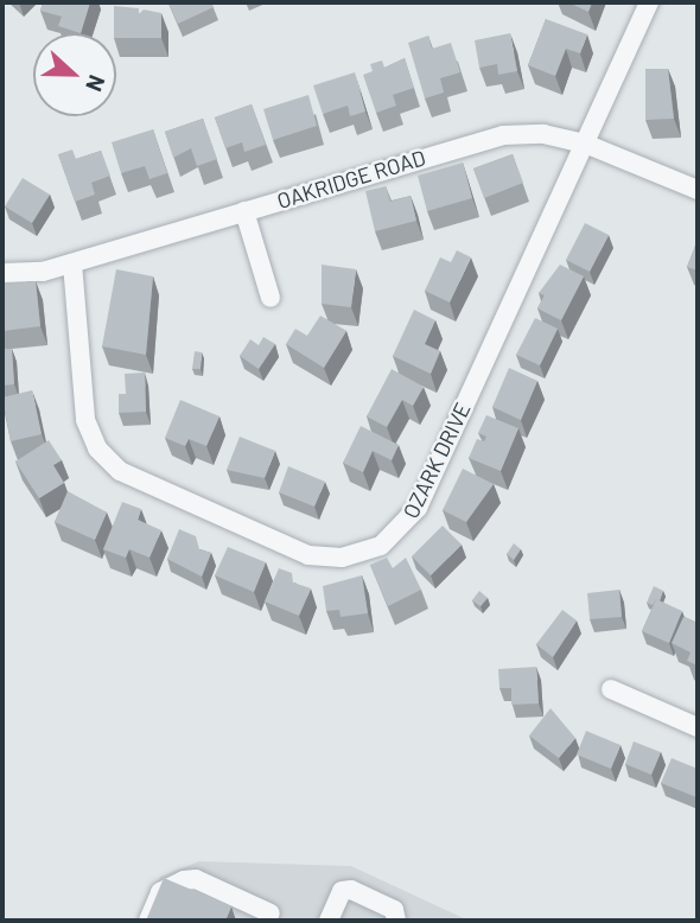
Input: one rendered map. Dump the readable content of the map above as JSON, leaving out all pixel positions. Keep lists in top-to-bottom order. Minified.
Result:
{"streets":{"street":["OAKRIDGE ROAD","OZARK DRIVE"]},"crossings":[["OAKRIDGE ROAD","OZARK DRIVE"]],"north":"right"}
